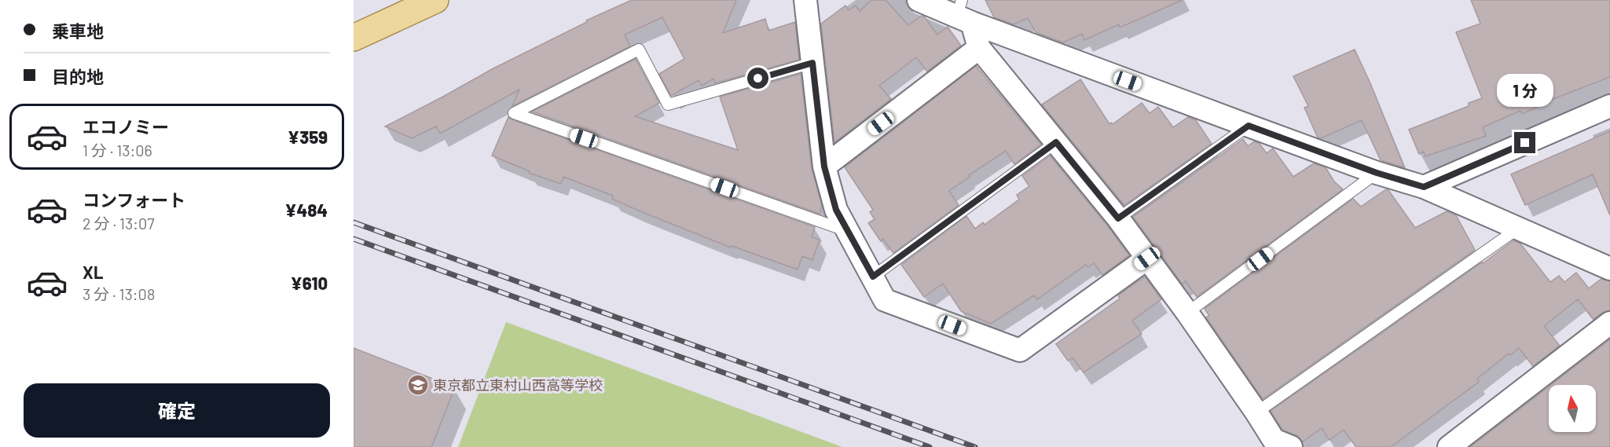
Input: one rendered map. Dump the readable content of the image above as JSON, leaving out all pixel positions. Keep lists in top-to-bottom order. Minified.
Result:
{"places":{"school or university":["東京都立東村山西高等学校"]},"north":"top","page":{"banner":["乗車地","目的地"],"bubble":"1 分","list":[{"name":"エコノミー","note":"1 分 · 13:06","value":"¥359"},{"name":"コンフォート","note":"2 分 · 13:07","value":"¥484"},{"name":"XL","note":"3 分 · 13:08","value":"¥610"}],"buttons":"確定"}}
